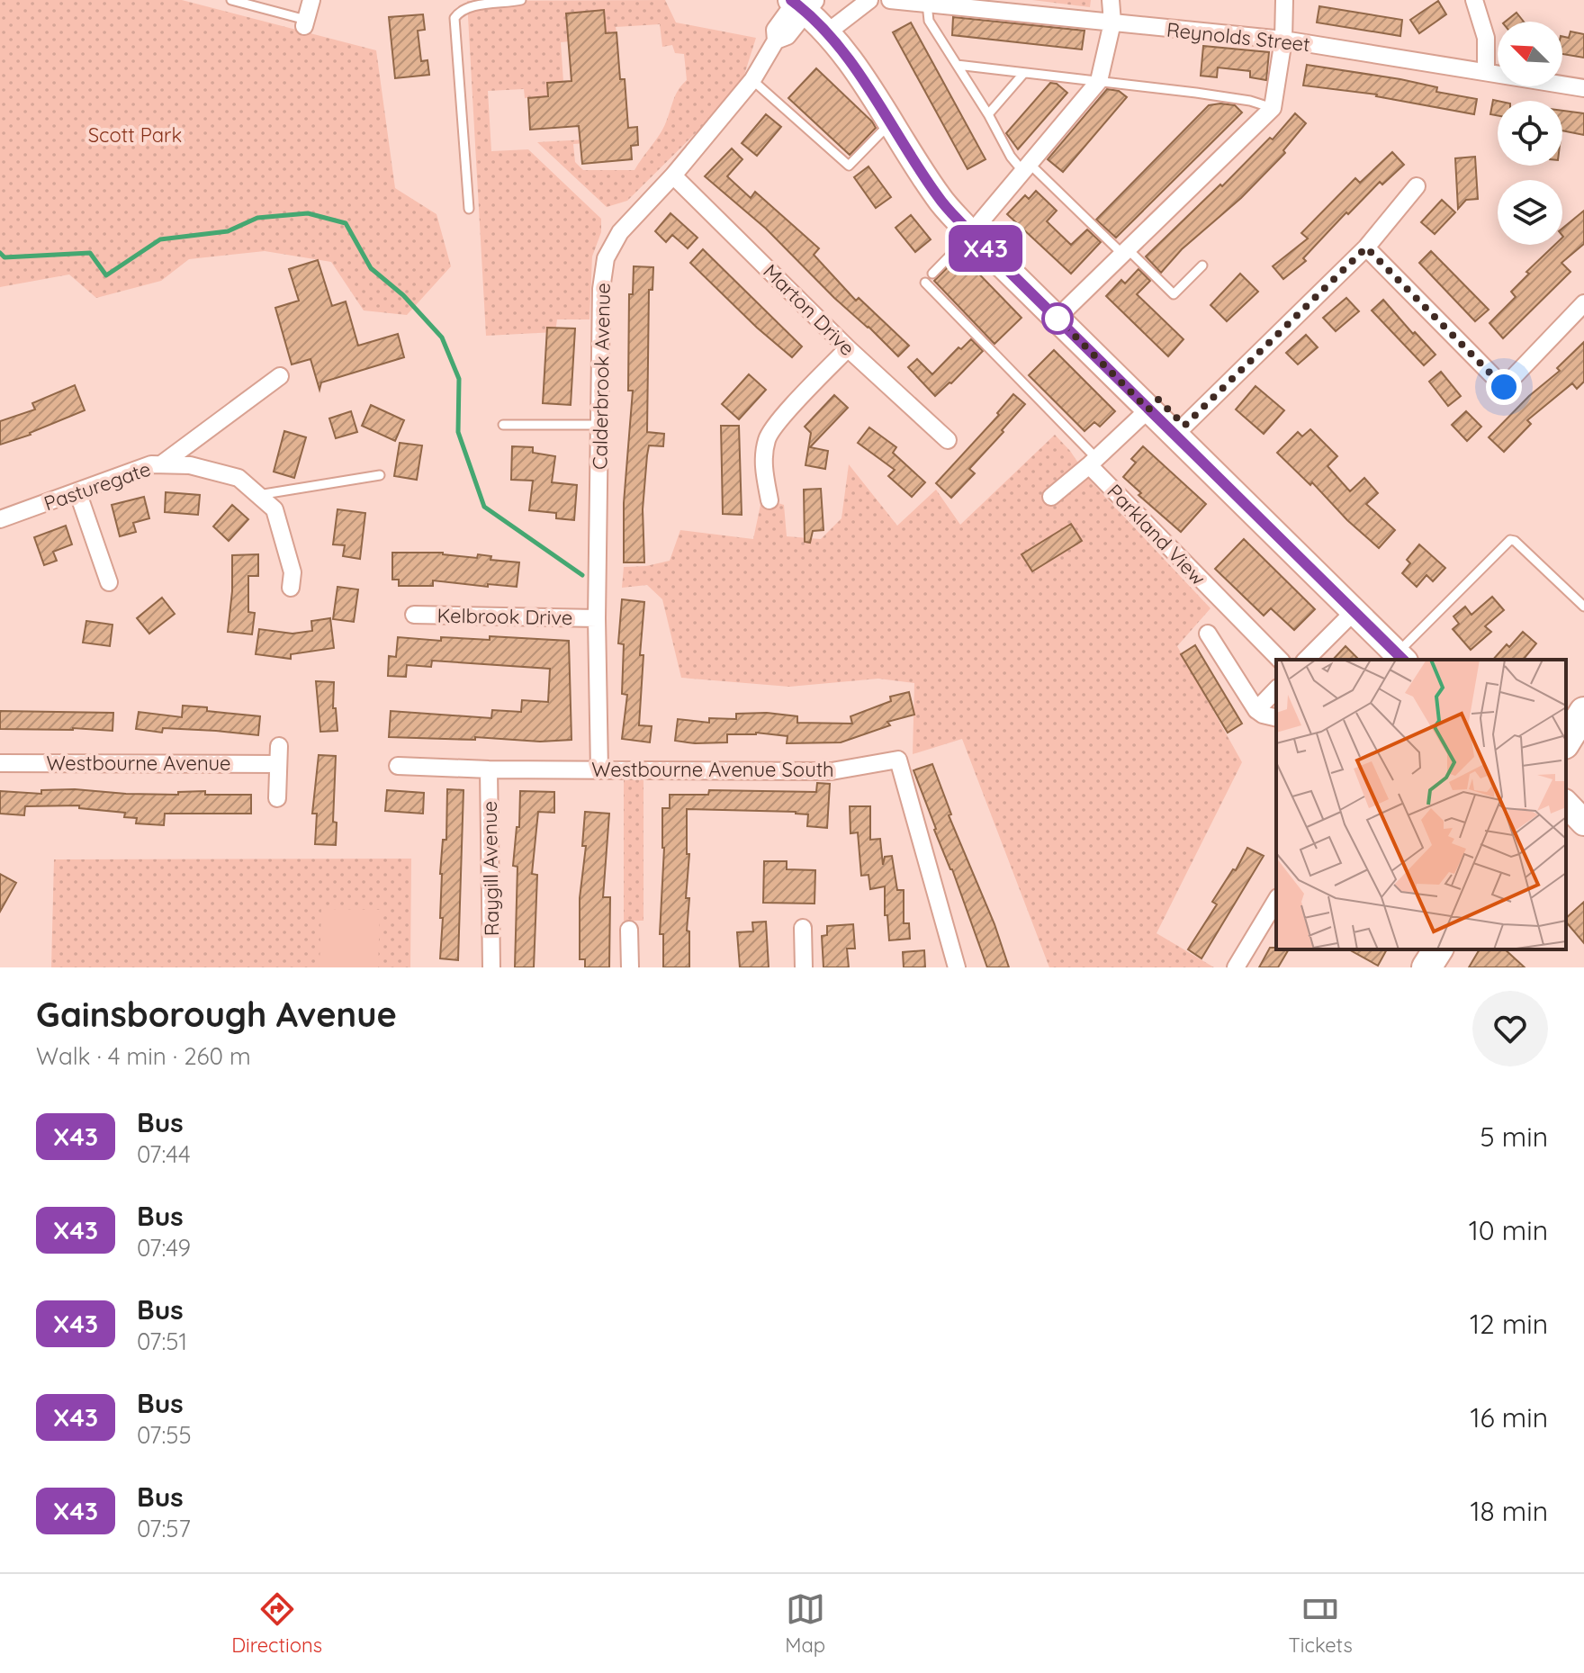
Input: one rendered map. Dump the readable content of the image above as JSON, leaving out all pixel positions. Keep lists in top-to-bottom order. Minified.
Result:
{"streets":{"street":["Reynolds Street","Marton Drive","Calderbrook Avenue","Pasturegate","Parkland View","Kelbrook Drive","Westbourne Avenue","Westbourne Avenue South","Raygill Avenue"]},"crossings":[["Marton Drive","Calderbrook Avenue"],["Calderbrook Avenue","Kelbrook Drive"],["Calderbrook Avenue","Westbourne Avenue South"],["Westbourne Avenue South","Raygill Avenue"]],"parks":["Scott Park"],"lines":["bus line X43"],"north":"top left","page":{"on_map":"X43","heading":["Gainsborough Avenue","Walk · 4 min · 260 m"],"list":[{"mark":"X43","name":"Bus","note":"07:44","value":"5 min"},{"mark":"X43","name":"Bus","note":"07:49","value":"10 min"},{"mark":"X43","name":"Bus","note":"07:51","value":"12 min"},{"mark":"X43","name":"Bus","note":"07:55","value":"16 min"},{"mark":"X43","name":"Bus","note":"07:57","value":"18 min"}],"tabs":["Directions","Map","Tickets"]}}
